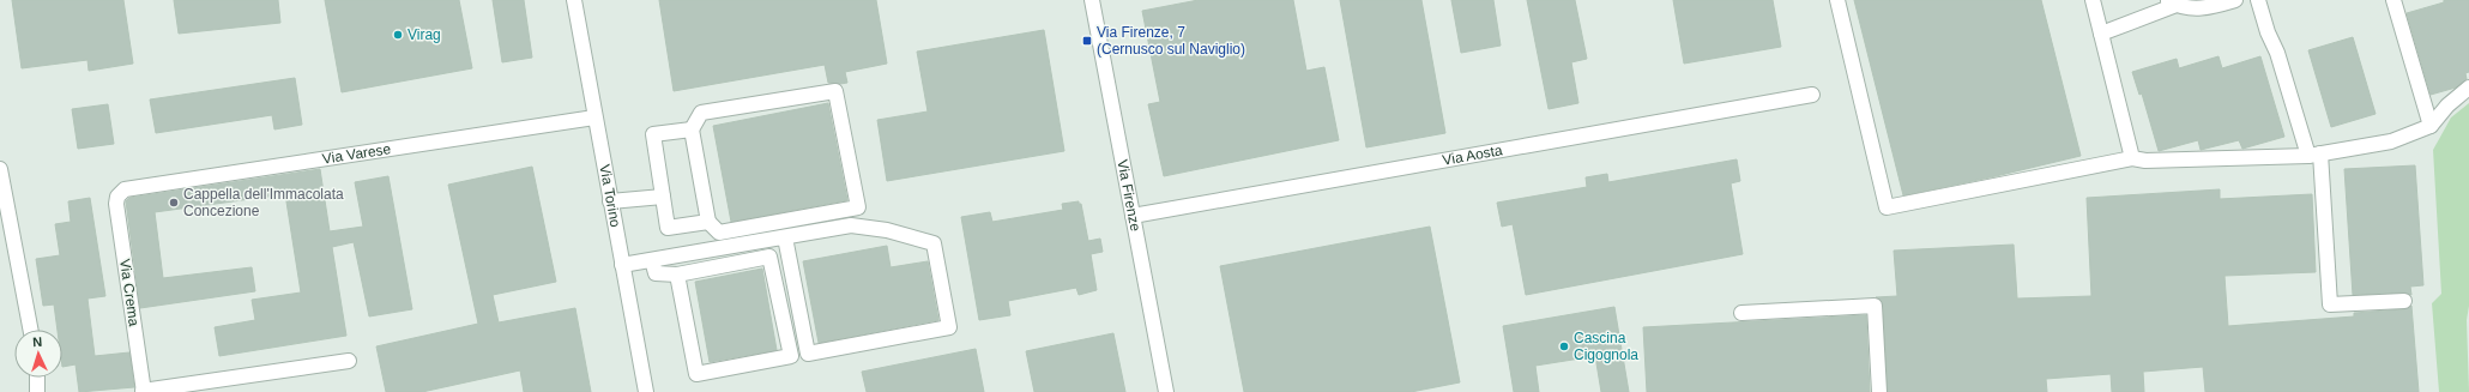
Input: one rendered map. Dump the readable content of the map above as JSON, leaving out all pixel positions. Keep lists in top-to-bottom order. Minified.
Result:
{"streets":{"street":["Via Varese","Via Aosta","Via Torino","Via Firenze","Via Crema"]},"crossings":[["Via Varese","Via Torino"],["Via Varese","Via Crema"],["Via Aosta","Via Firenze"]],"places":{"other":["Virag","Cappella dell'Immacolata Concezione","Cascina Cigognola"],"transit":["Via Firenze, 7 (Cernusco sul Naviglio)"]},"north":"top"}
